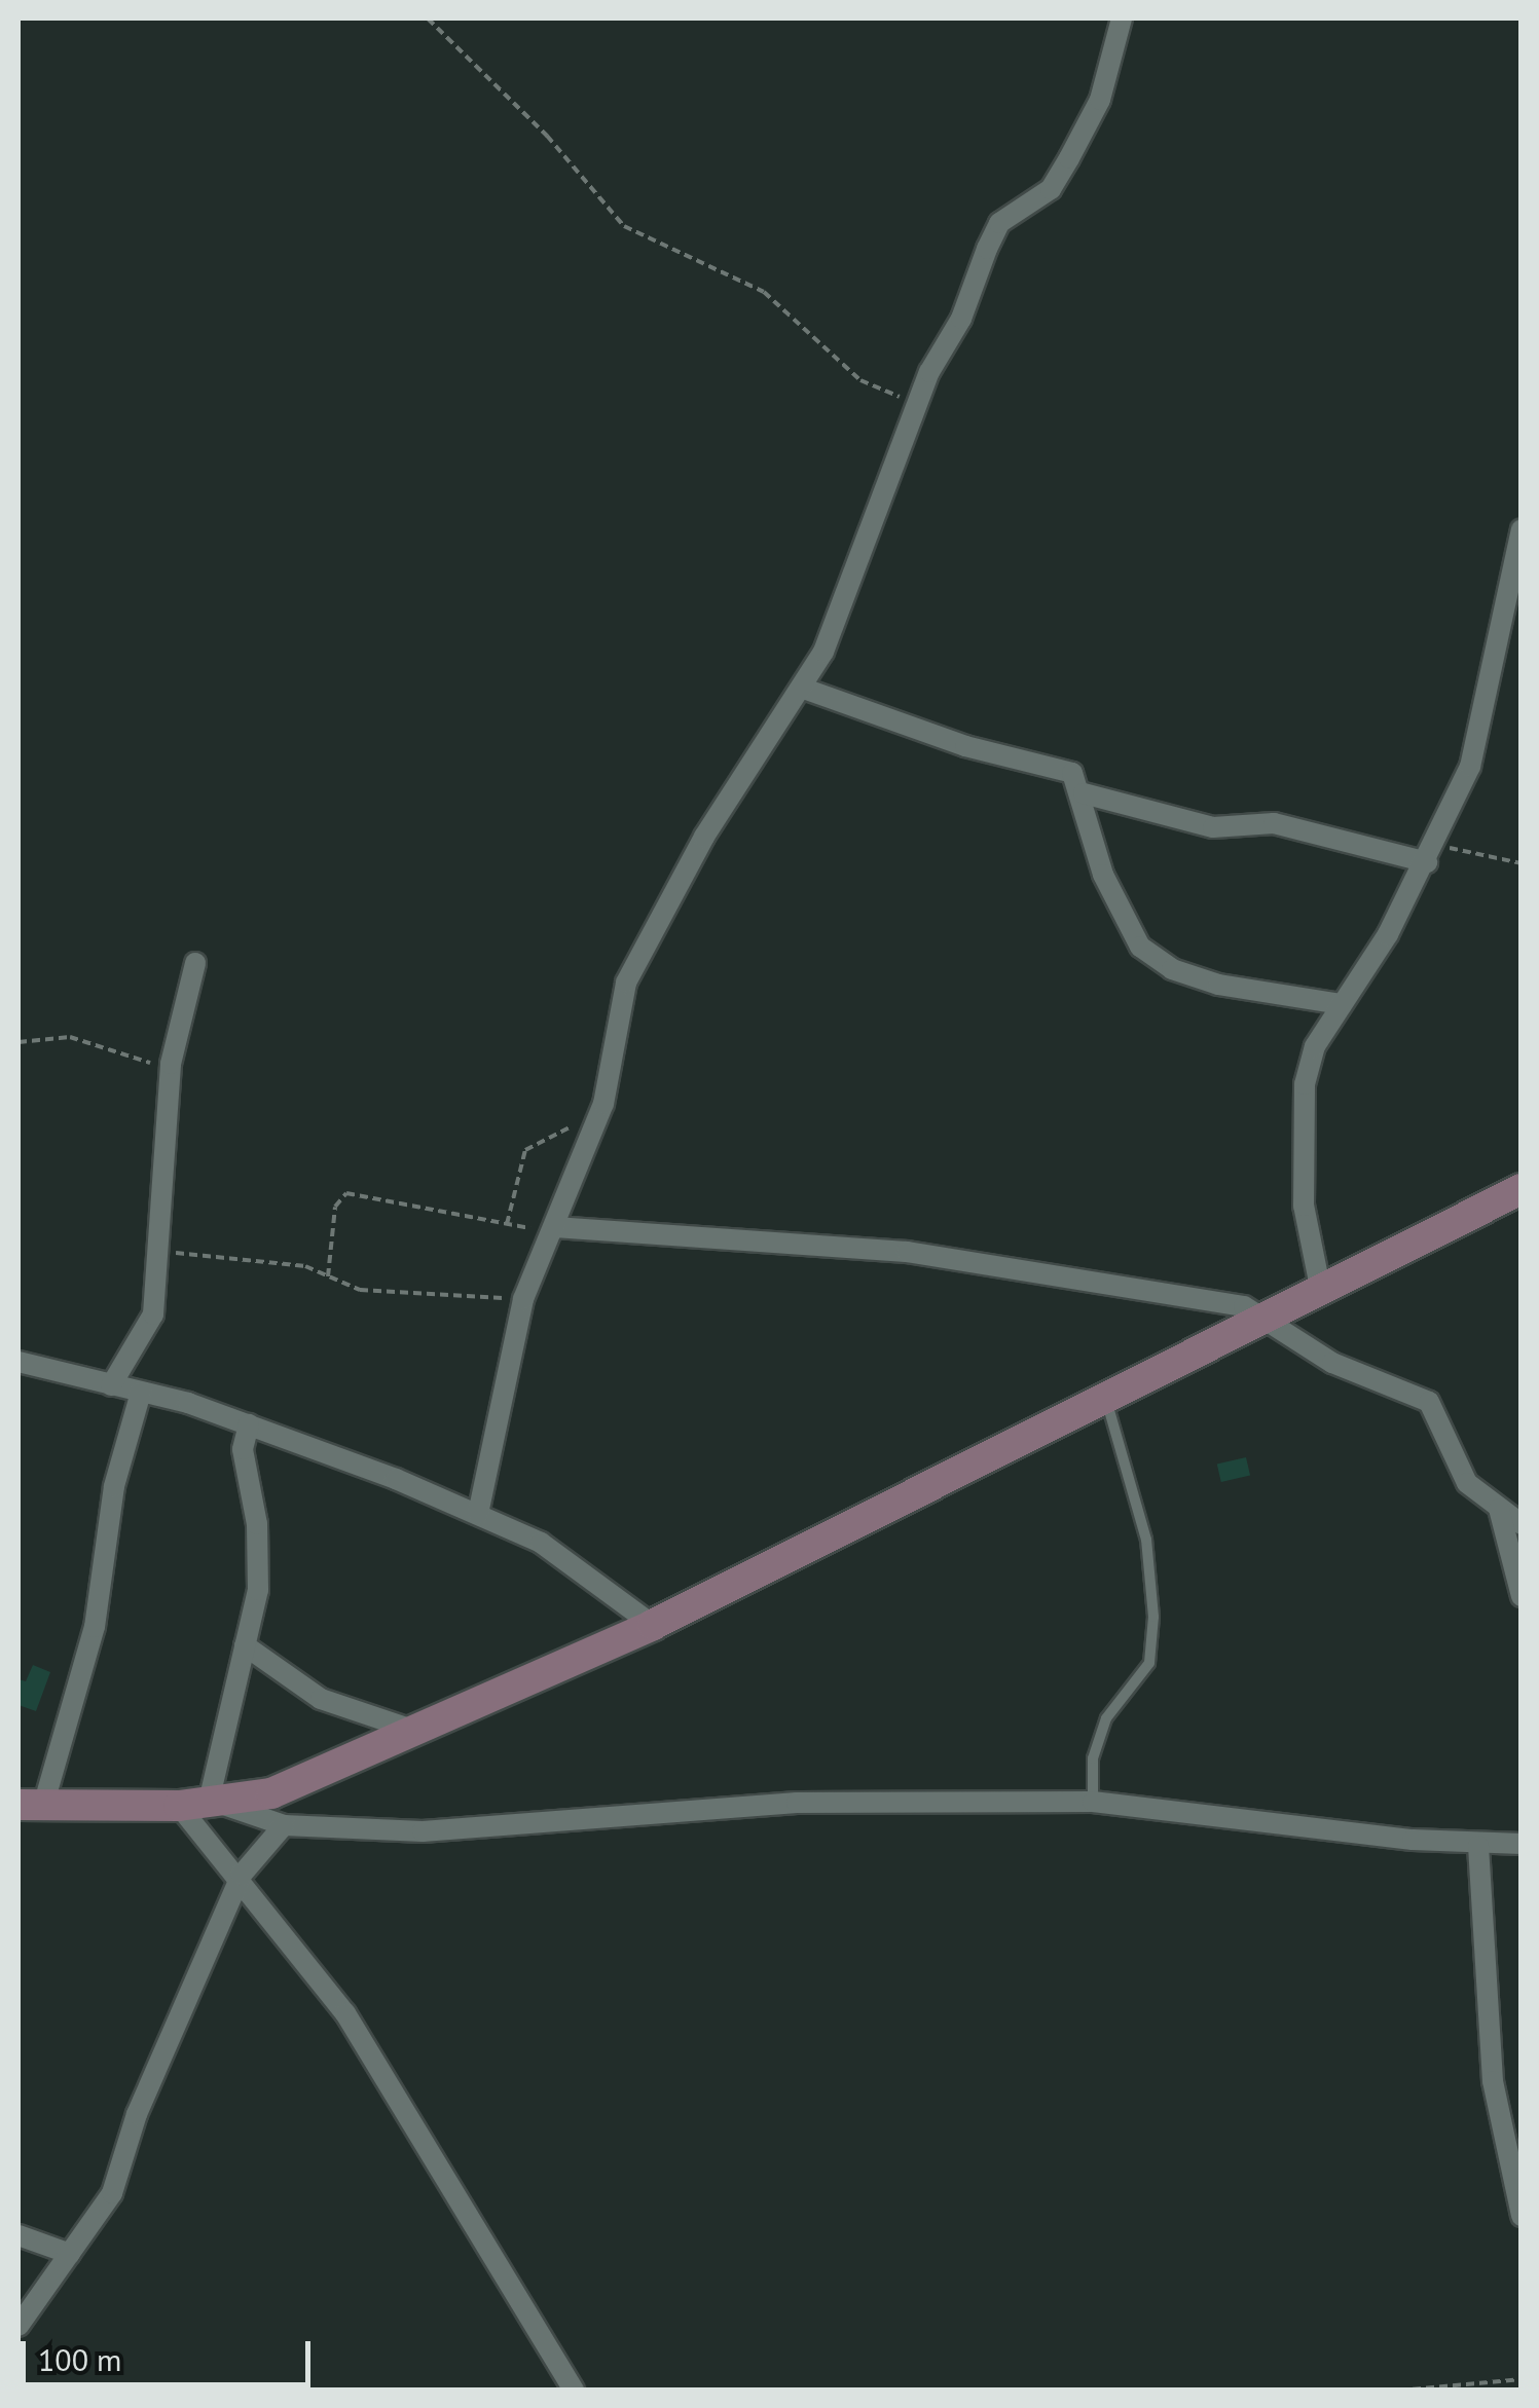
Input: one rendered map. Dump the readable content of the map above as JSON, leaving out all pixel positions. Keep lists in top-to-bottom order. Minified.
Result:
{"scale_bar":"100 m"}
